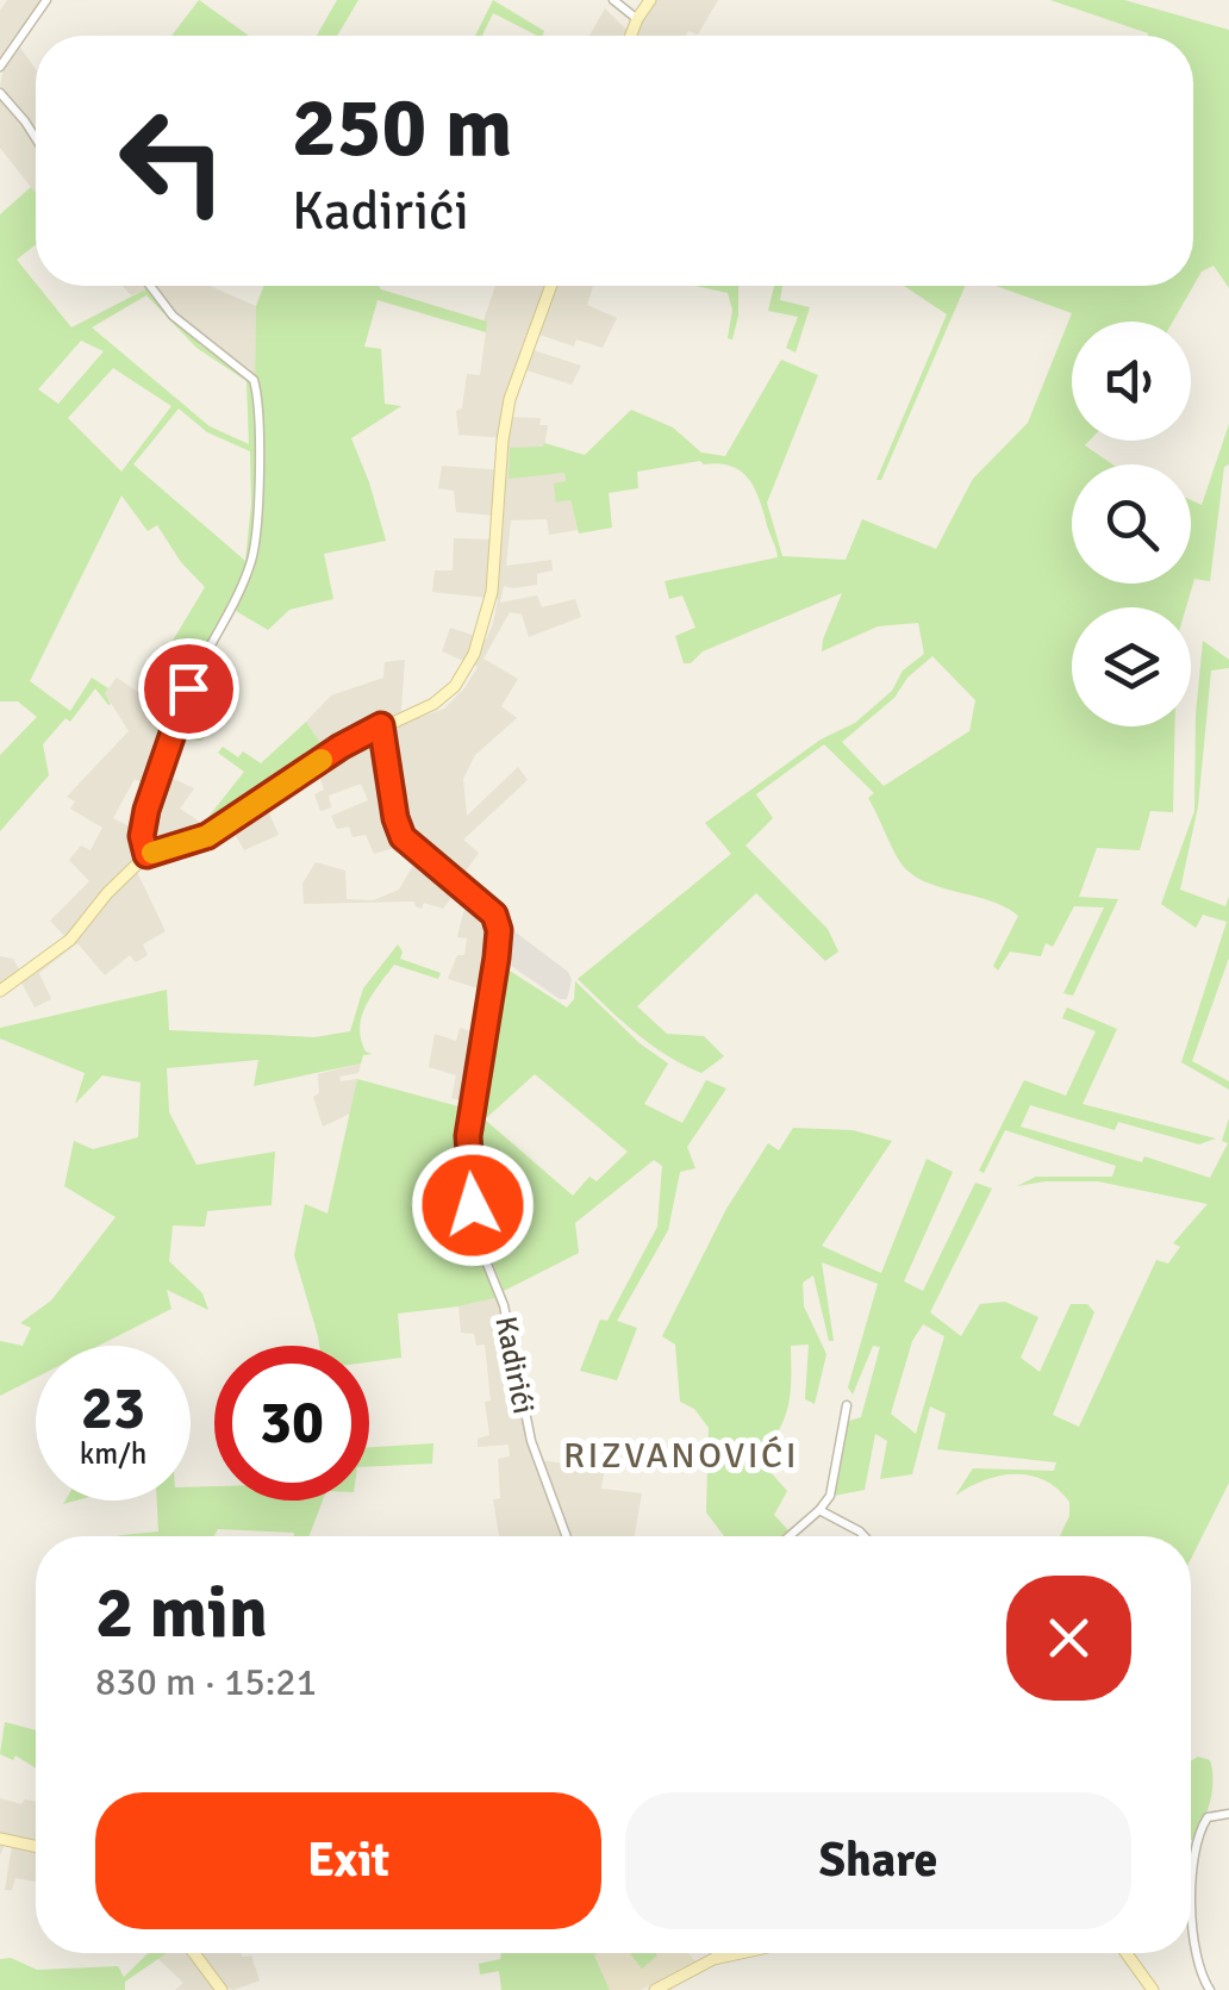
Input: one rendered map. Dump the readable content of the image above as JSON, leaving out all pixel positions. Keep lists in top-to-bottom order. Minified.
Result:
{"streets":{"street":["Kadirići"]},"districts":["RIZVANOVIĆI"],"page":{"turn":["250 m","Kadirići"],"speed":"23 km/h","limit":"30","heading":["2 min","830 m · 15:21"],"buttons":["Exit","Share"]}}
